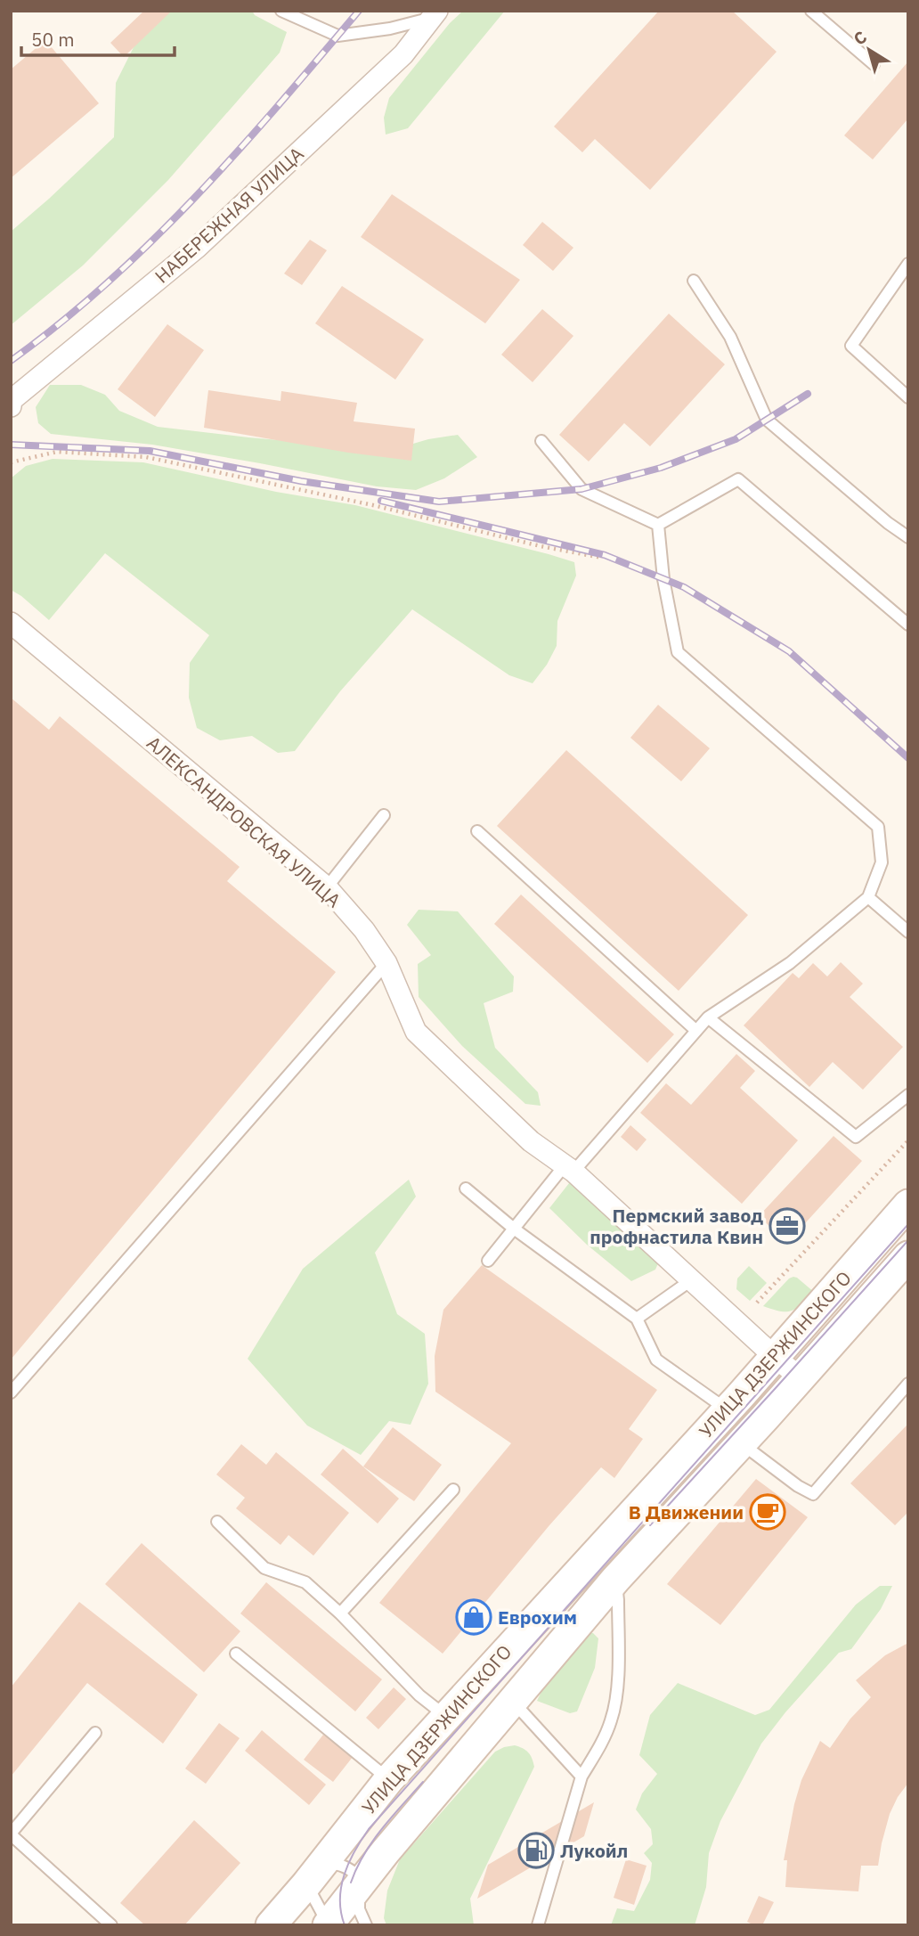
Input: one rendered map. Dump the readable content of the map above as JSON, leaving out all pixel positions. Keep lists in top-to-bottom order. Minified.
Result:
{"streets":{"main road":["УЛИЦА ДЗЕРЖИНСКОГО"],"street":["НАБЕРЕЖНАЯ УЛИЦА","АЛЕКСАНДРОВСКАЯ УЛИЦА"]},"crossings":[["АЛЕКСАНДРОВСКАЯ УЛИЦА","УЛИЦА ДЗЕРЖИНСКОГО"]],"places":{"office":["Пермский завод профнастила Квин"],"cafe":["В Движении"],"shop":["Еврохим"],"fuel station":["Лукойл"]},"scale_bar":"50 m","north":"top left"}
